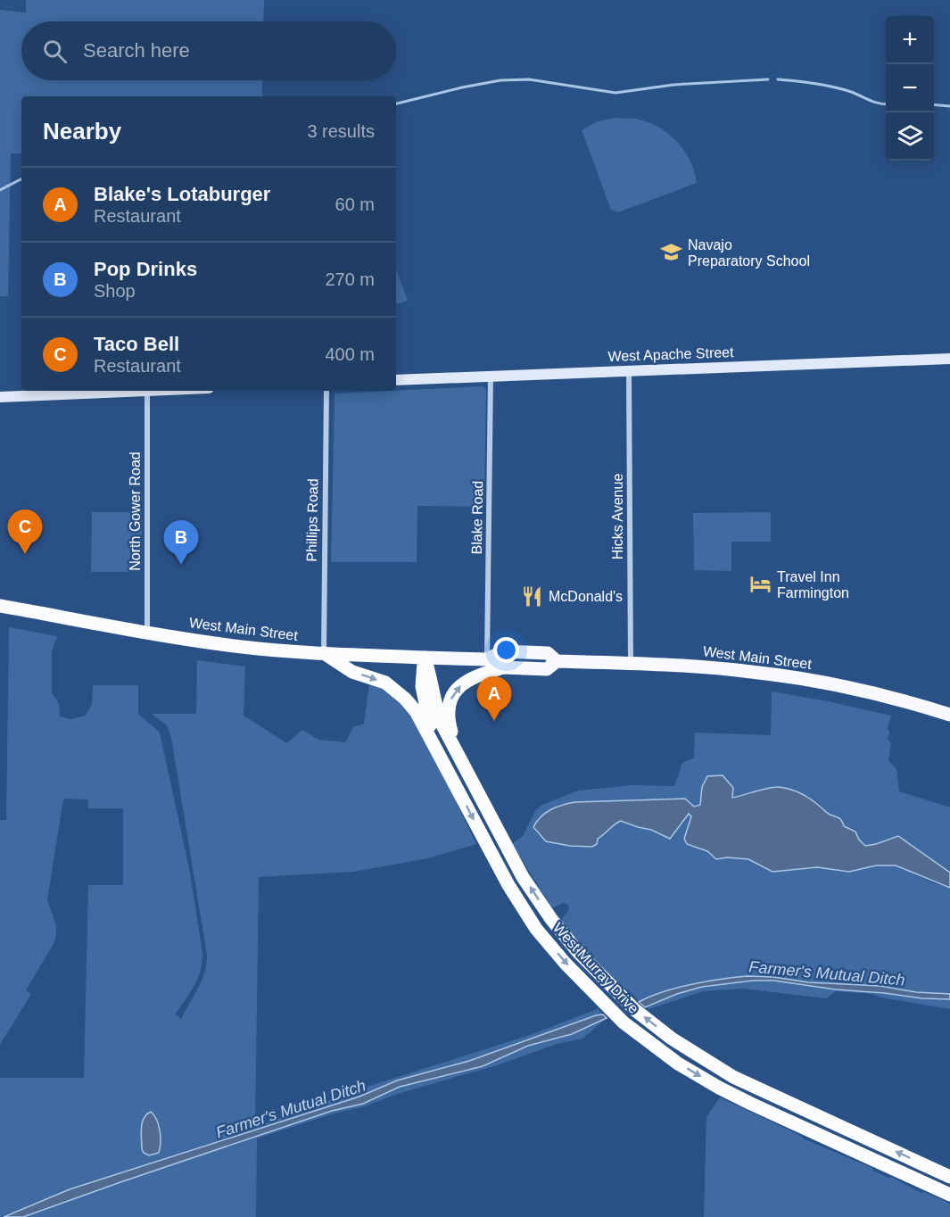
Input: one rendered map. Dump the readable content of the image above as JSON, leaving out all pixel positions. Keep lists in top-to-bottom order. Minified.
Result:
{"streets":{"highway":["West Main Street","West Murray Drive"],"main road":["West Apache Street"],"street":["North Gower Road","Hicks Avenue","Blake Road","Phillips Road"]},"crossings":[["West Apache Street","Hicks Avenue"],["West Apache Street","Blake Road"],["North Gower Road","West Main Street"],["Hicks Avenue","West Main Street"],["Blake Road","West Main Street"],["Phillips Road","West Main Street"],["Phillips Road","West Murray Drive"],["West Main Street","West Murray Drive"]],"water":["Farmer's Mutual Ditch"],"places":{"school or university":["Navajo Preparatory School"],"hotel":["Travel Inn Farmington"],"restaurant":["McDonald's"]},"page":{"map_buttons":["+","−"],"search":"Search here","heading":["Nearby","3 results"],"list":[{"mark":"A","name":"Blake's Lotaburger","note":"Restaurant","value":"60 m"},{"mark":"B","name":"Pop Drinks","note":"Shop","value":"270 m"},{"mark":"C","name":"Taco Bell","note":"Restaurant","value":"400 m"}],"pins":["C","B","A"]}}
